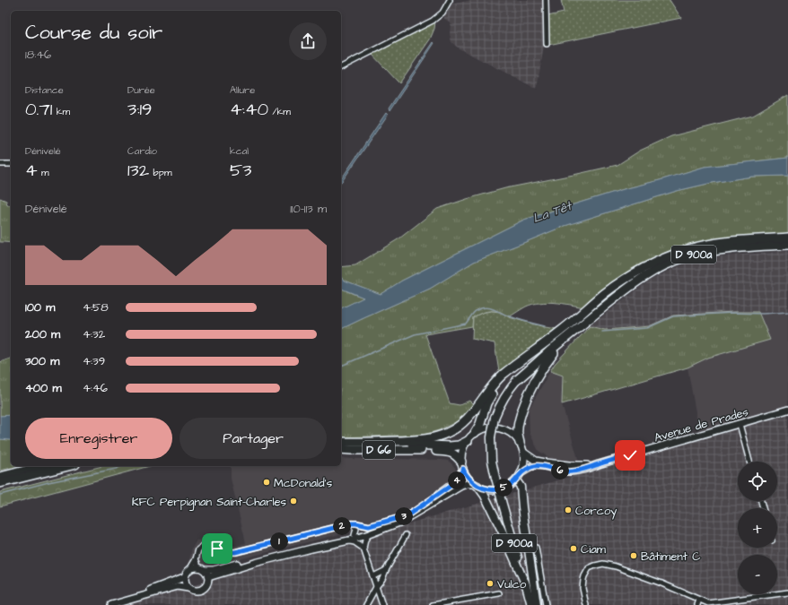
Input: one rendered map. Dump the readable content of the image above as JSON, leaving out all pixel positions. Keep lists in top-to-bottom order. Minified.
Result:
{"streets":{"highway":["D 900a","D 66"],"main road":["Avenue de Prades"]},"crossings":[["Avenue de Prades","D 66"]],"water":["La Têt"],"places":["McDonald's","KFC Perpignan Saint-Charles","Corcoy","Ciam","Bâtiment C","Vulco"],"page":{"heading":["Course du soir","18:46"],"stats":[["Distance","0.71 km"],["Durée","3:19"],["Allure","4:40 /km"],["Dénivelé","4 m"],["Cardio","132 bpm"],["kcal","53"]],"chart":["Dénivelé","110–113 m"],"list":[{"name":"100 m","note":"4:58"},{"name":"200 m","note":"4:32"},{"name":"300 m","note":"4:39"},{"name":"400 m","note":"4:46"}],"buttons":["Enregistrer","Partager"],"map_buttons":["+","−"],"pins":["6","4","5","3","2","1"]}}
